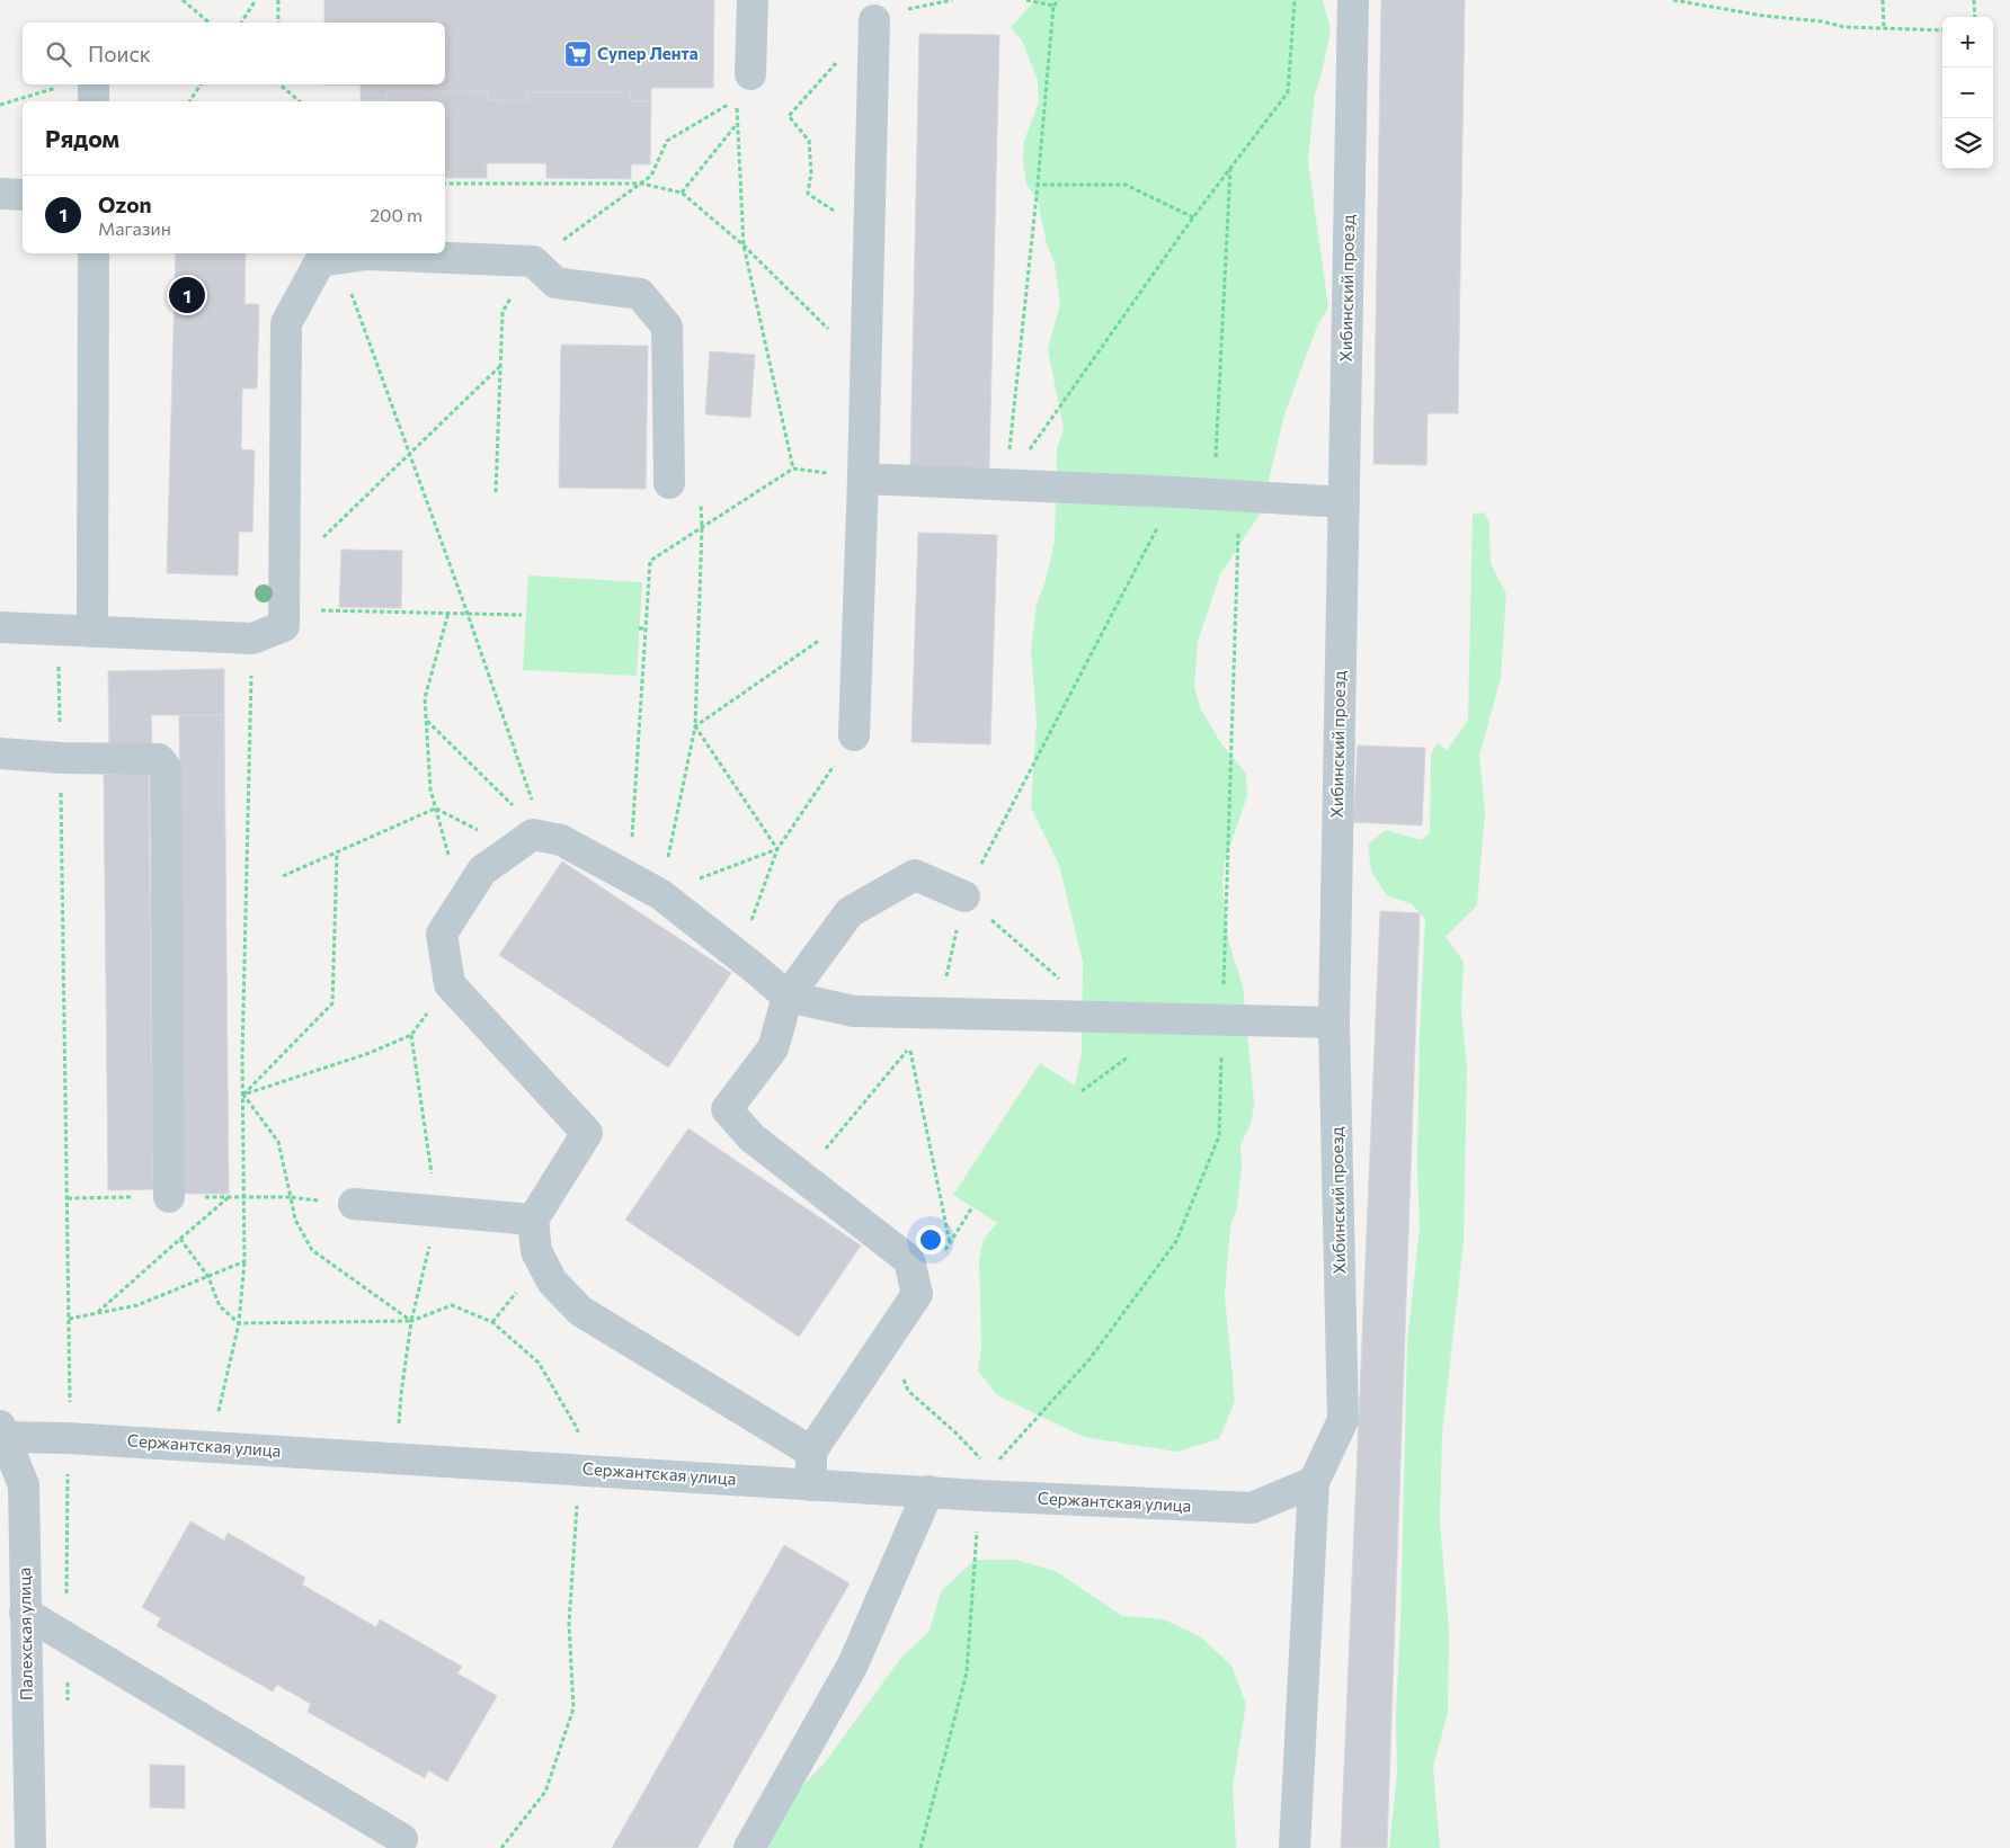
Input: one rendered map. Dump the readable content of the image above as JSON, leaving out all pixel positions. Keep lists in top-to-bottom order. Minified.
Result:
{"streets":{"street":["Хибинский проезд","Сержантская улица","Палехская улица"]},"crossings":[["Хибинский проезд","Сержантская улица"],["Сержантская улица","Палехская улица"]],"places":{"supermarket":["Супер Лента"]},"page":{"map_buttons":["+","−"],"search":"Поиск","heading":"Рядом","list":[{"mark":"1","name":"Ozon","note":"Магазин","value":"200 m"}],"pins":"1"}}
